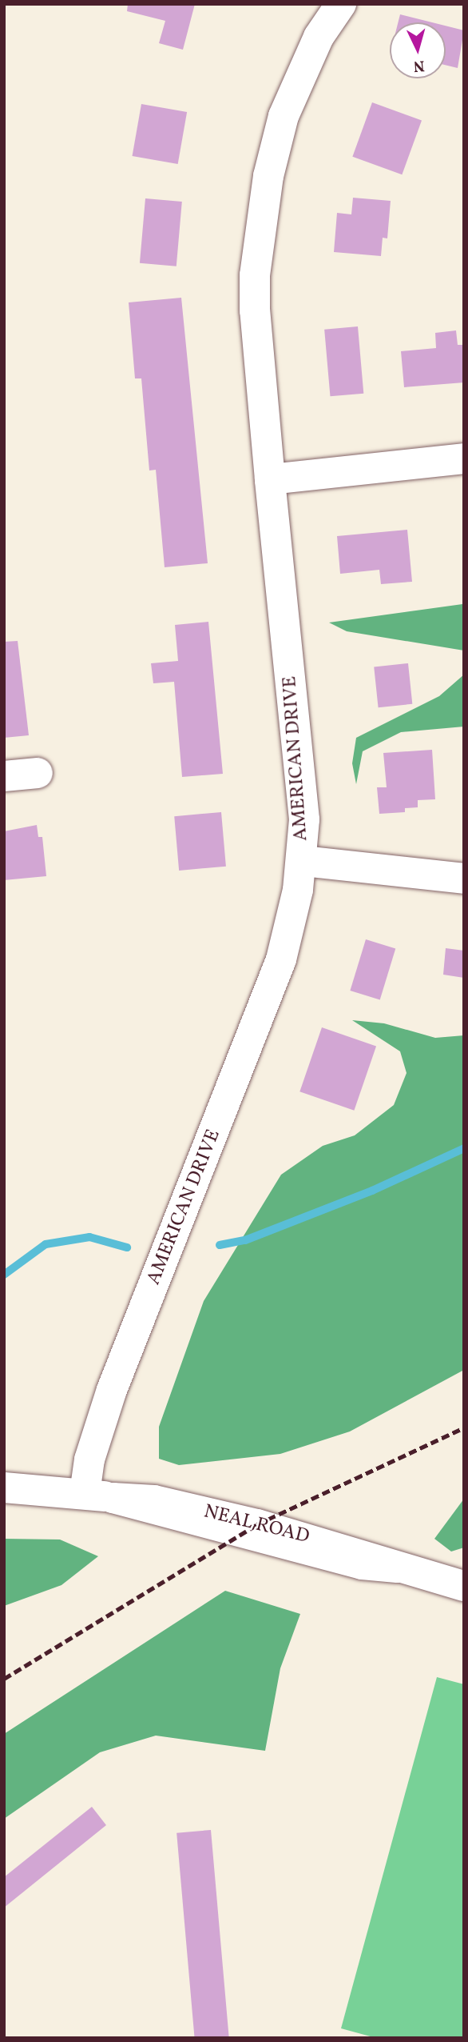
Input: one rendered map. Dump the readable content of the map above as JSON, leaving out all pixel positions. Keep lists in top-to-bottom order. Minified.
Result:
{"streets":{"street":["AMERICAN DRIVE","NEAL ROAD"]},"crossings":[["AMERICAN DRIVE","NEAL ROAD"]],"north":"bottom"}
